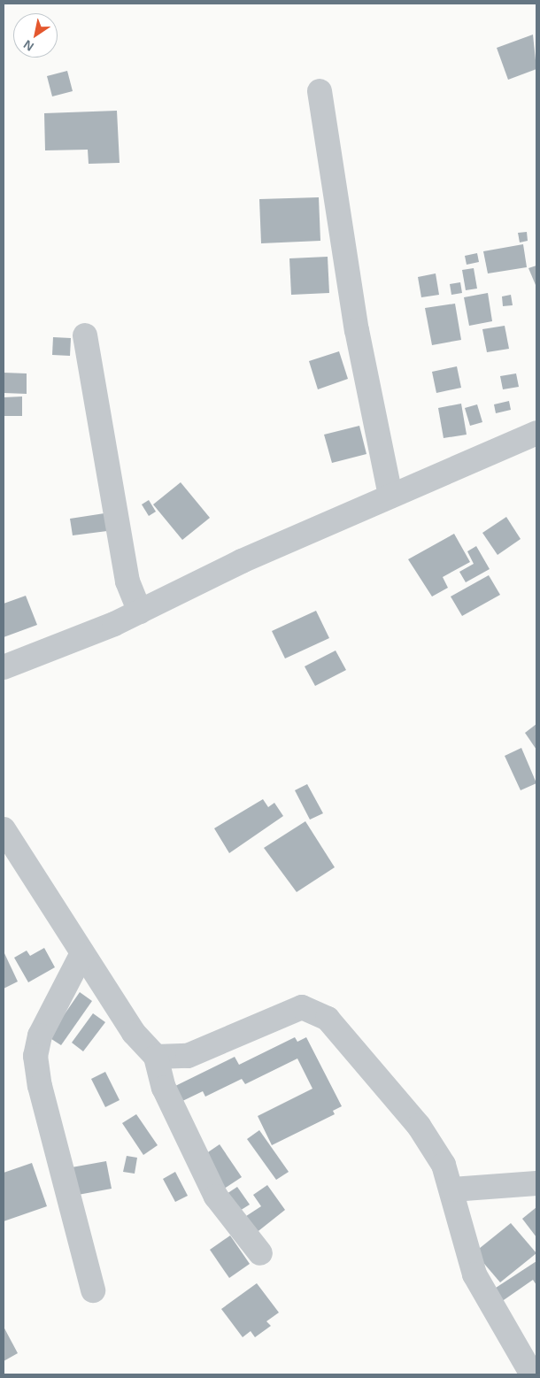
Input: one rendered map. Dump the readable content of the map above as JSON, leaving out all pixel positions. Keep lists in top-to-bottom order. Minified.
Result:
{"north":"bottom left"}
